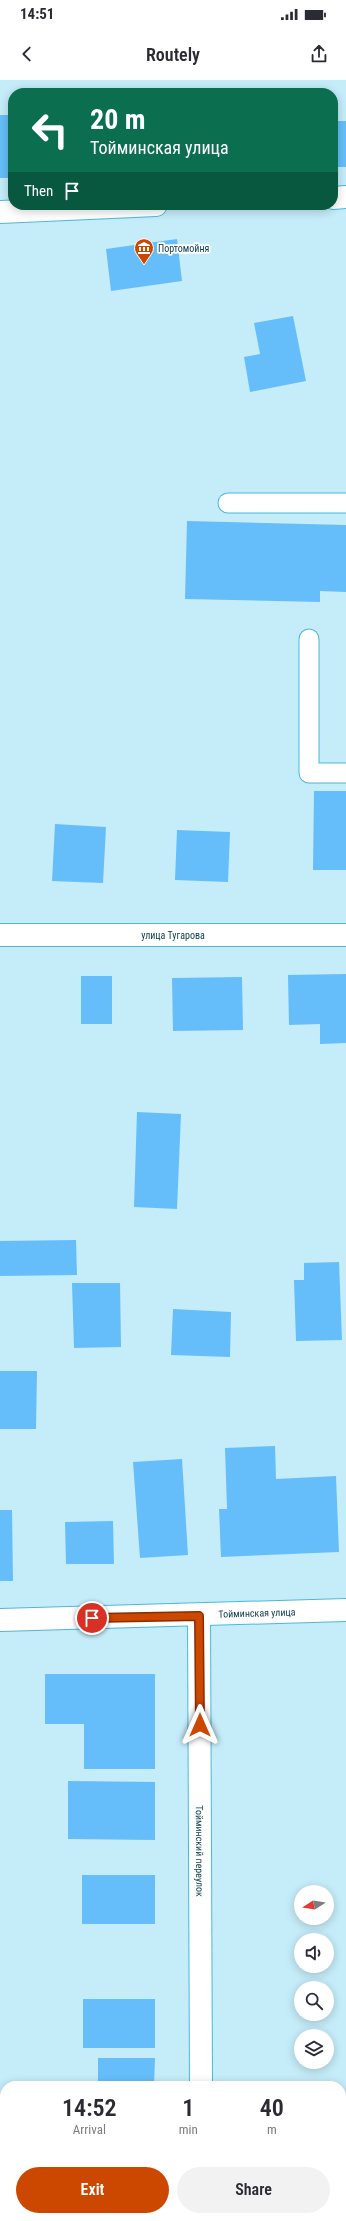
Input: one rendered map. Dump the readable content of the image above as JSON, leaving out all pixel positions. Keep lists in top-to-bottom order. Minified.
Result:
{"streets":{"street":["улица Тугарова","Тойминская улица","Тойминский переулок"]},"crossings":[["Тойминская улица","Тойминский переулок"]],"places":{"museum":["Портомойня"]},"north":"left","page":{"status":"14:51","header":"Routely","turn":["20 m","Тойминская улица"],"then":"Then","eta":["14:52","Arrival","1","min","40","m"],"buttons":["Exit","Share"]}}
